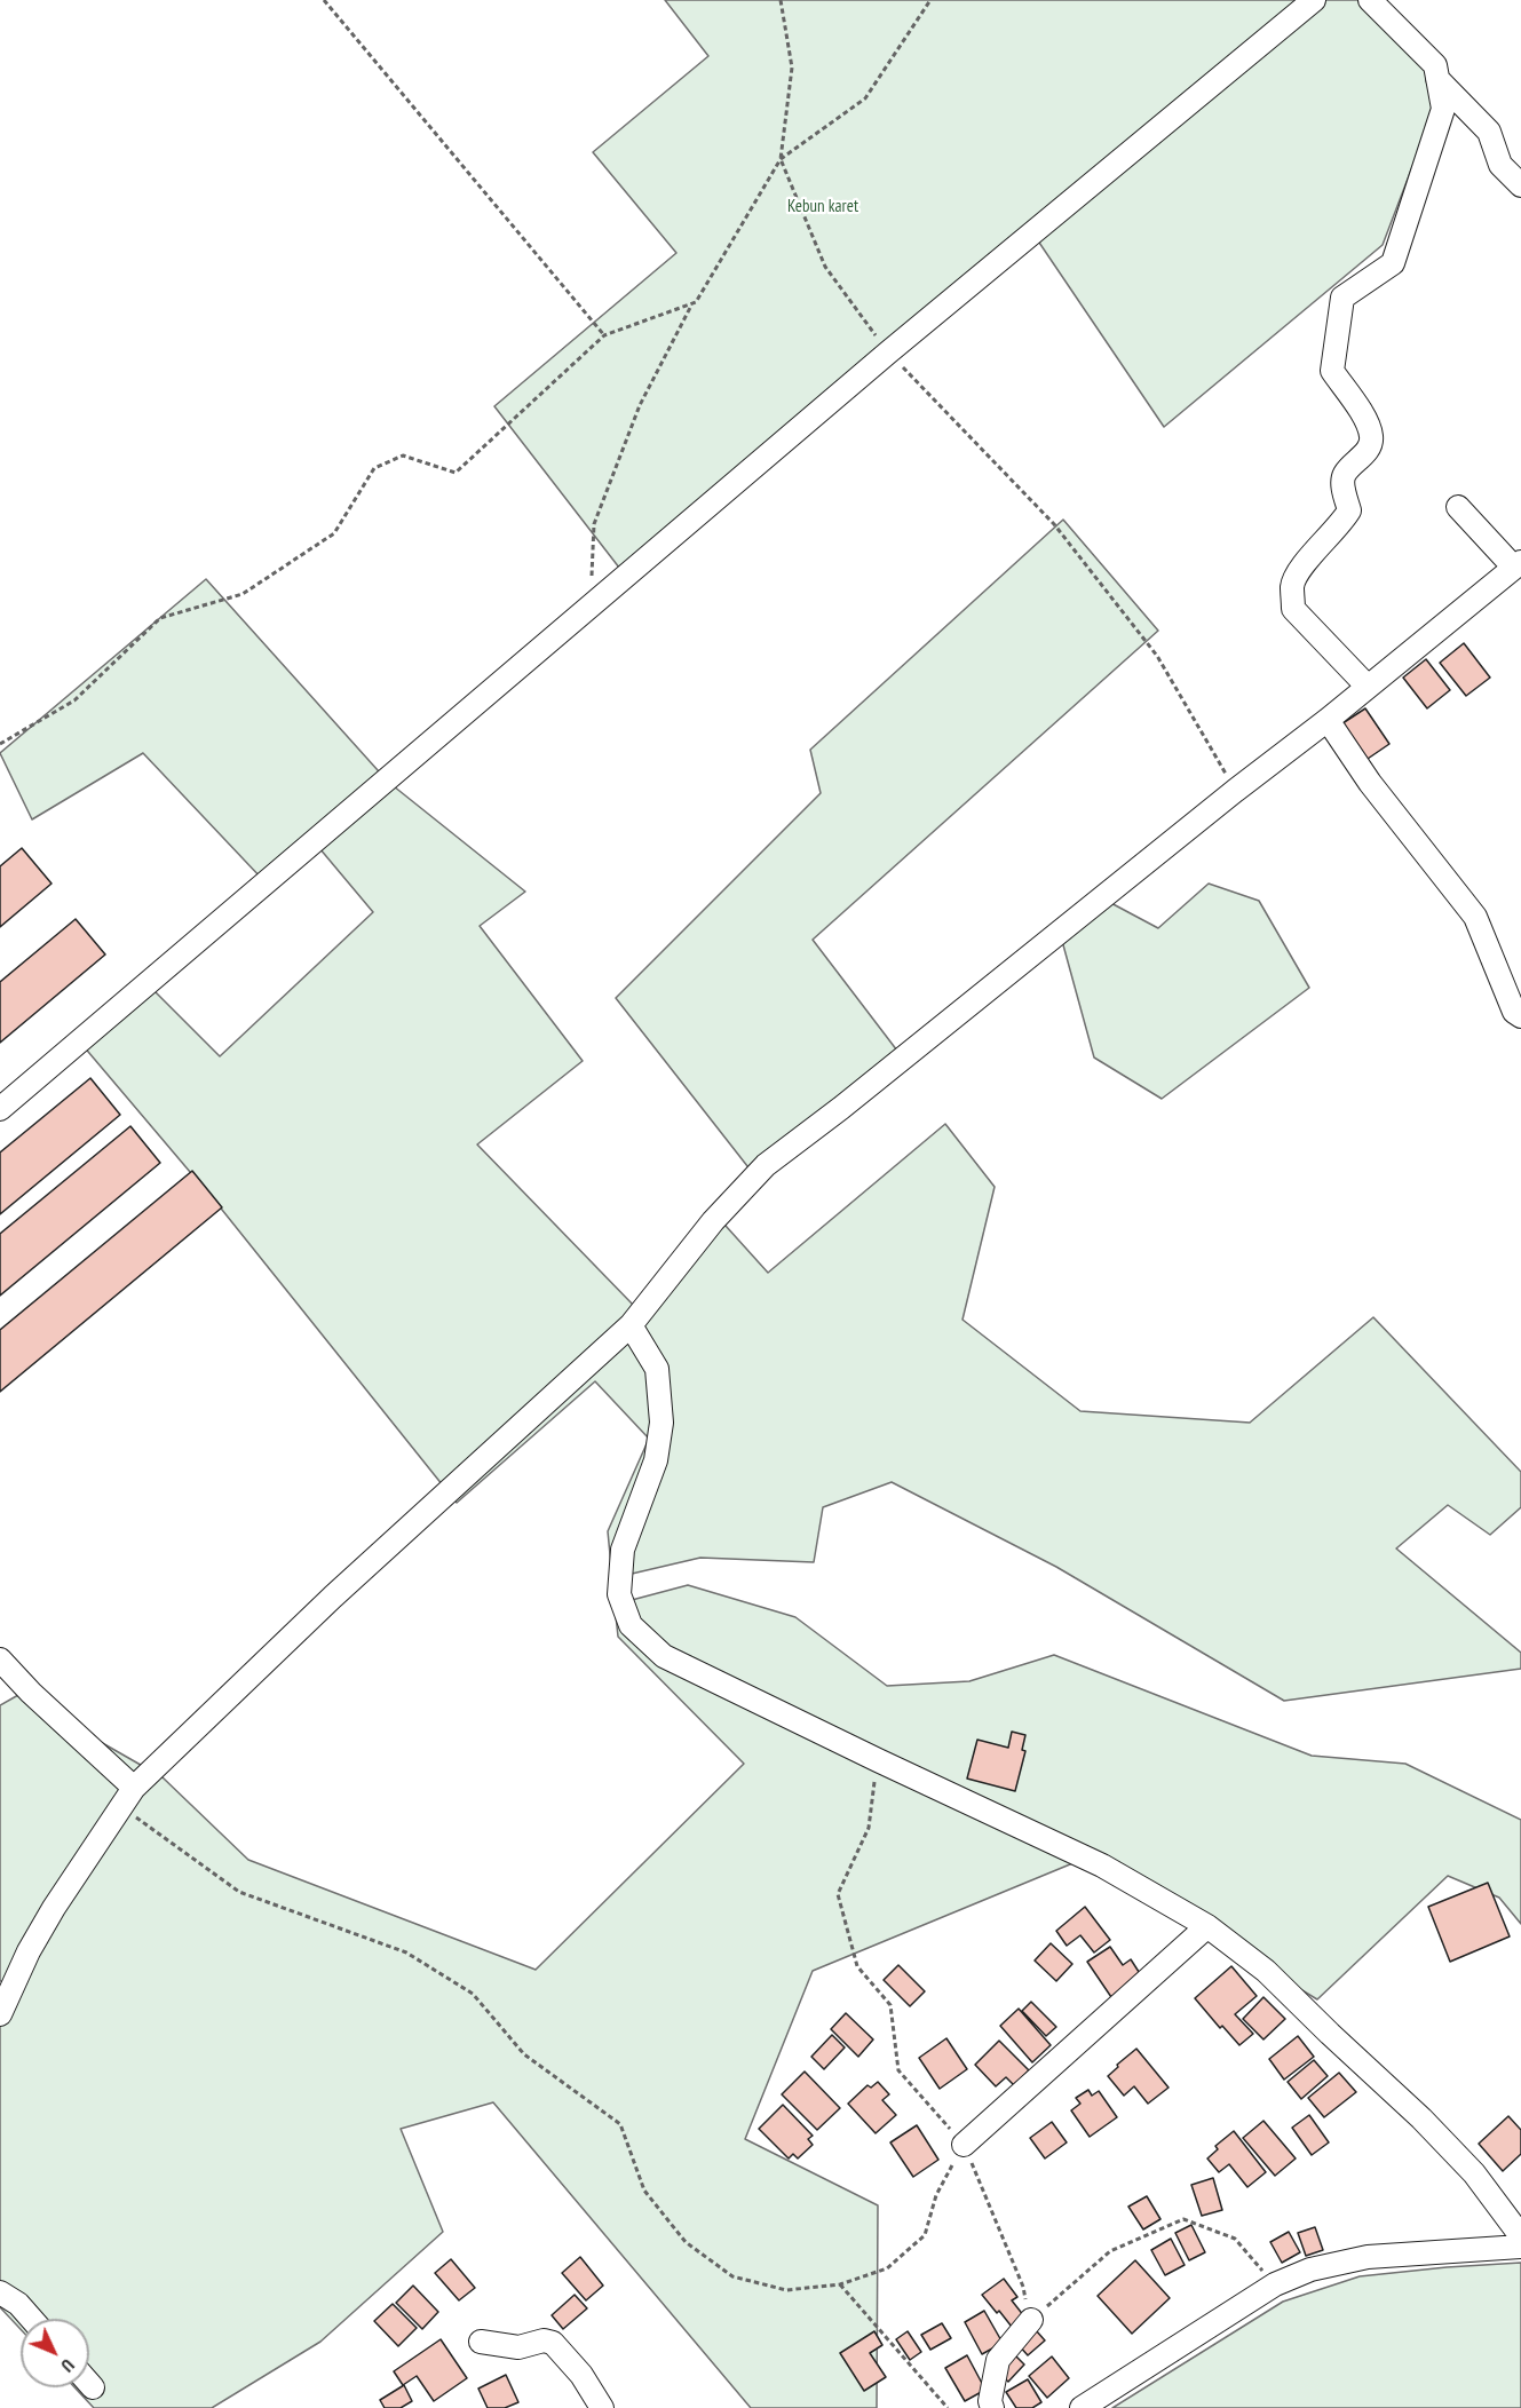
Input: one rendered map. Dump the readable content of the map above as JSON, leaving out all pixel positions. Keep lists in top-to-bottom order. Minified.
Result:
{"parks":["Kebun karet"],"north":"bottom right"}
